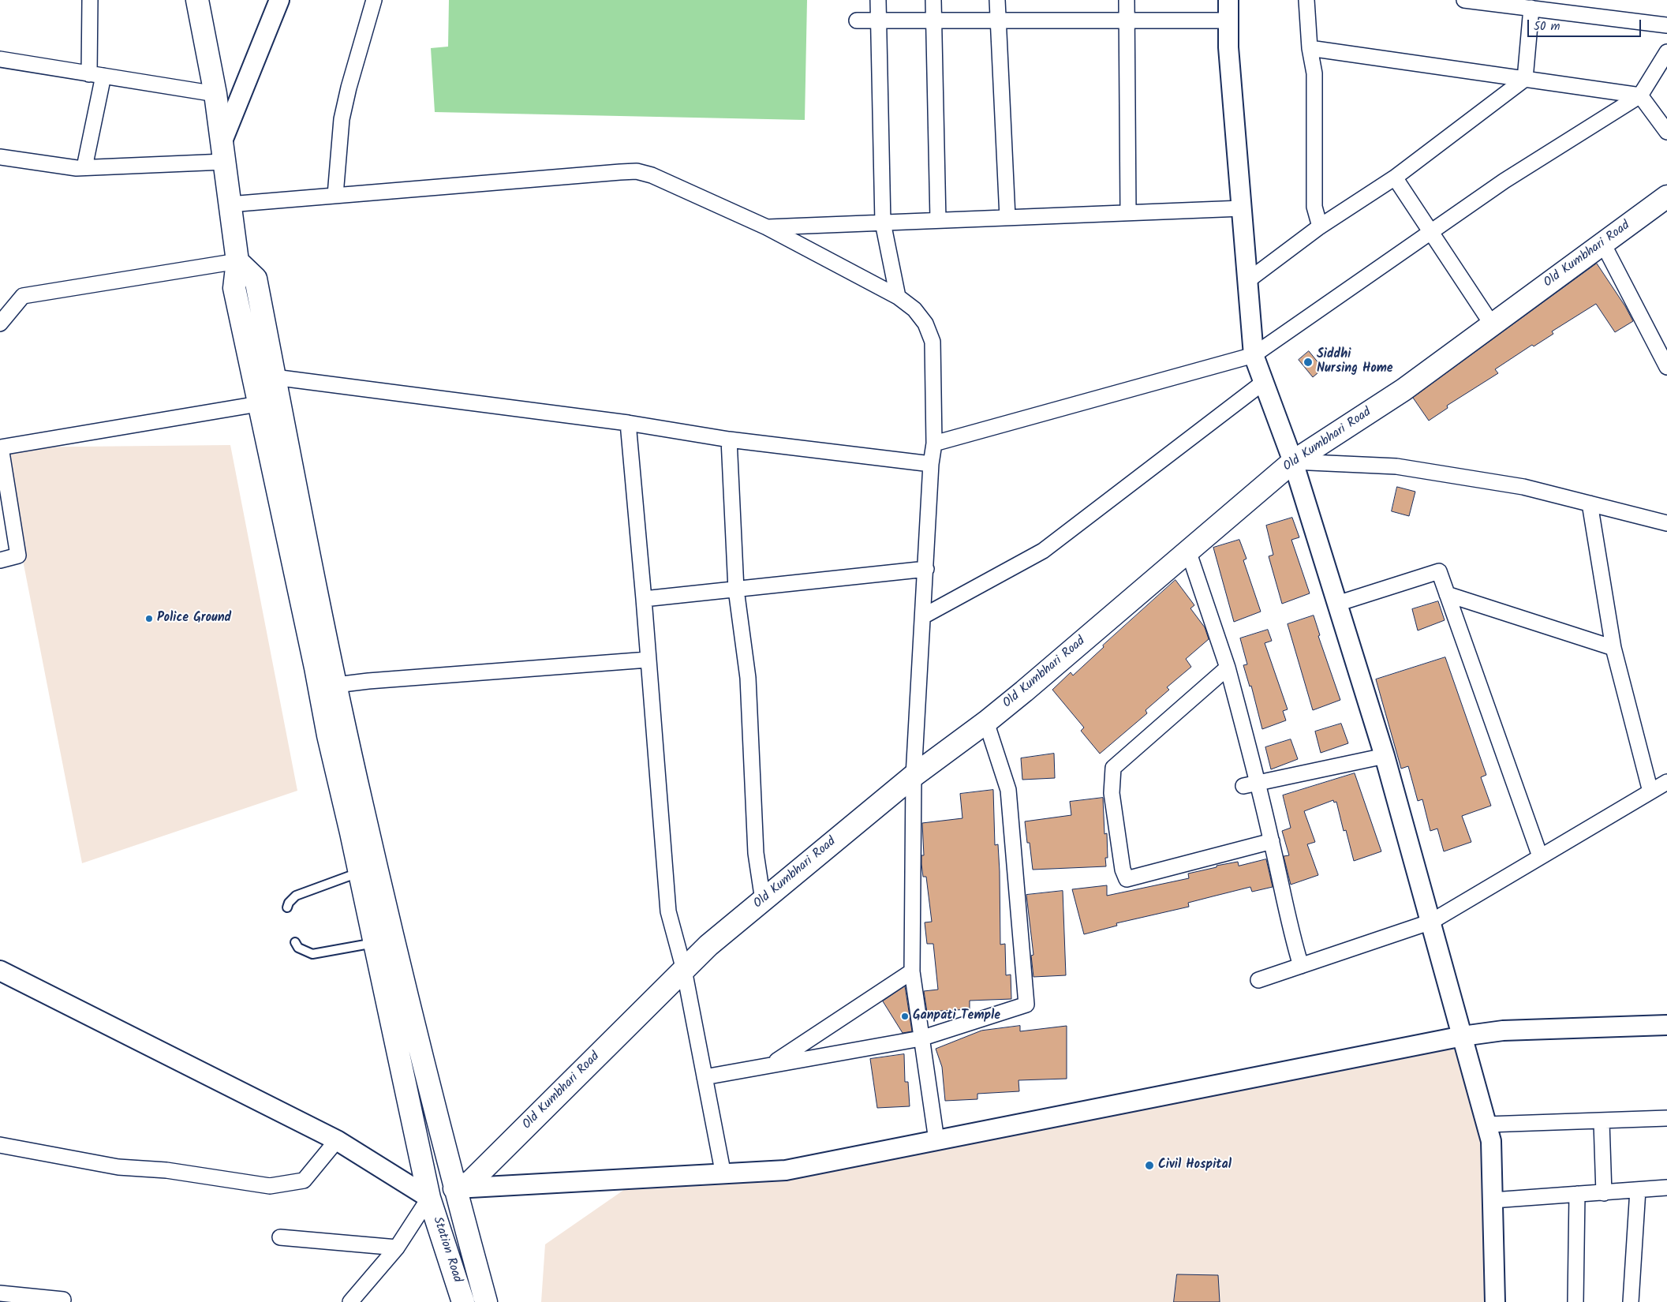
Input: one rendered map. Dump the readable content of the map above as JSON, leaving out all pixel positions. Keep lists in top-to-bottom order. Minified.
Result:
{"streets":{"main road":["Old Kumbhari Road","Station Road"]},"places":["Siddhi Nursing Home","Police Ground","Ganpati Temple","Civil Hospital"],"scale_bar":"50 m"}
